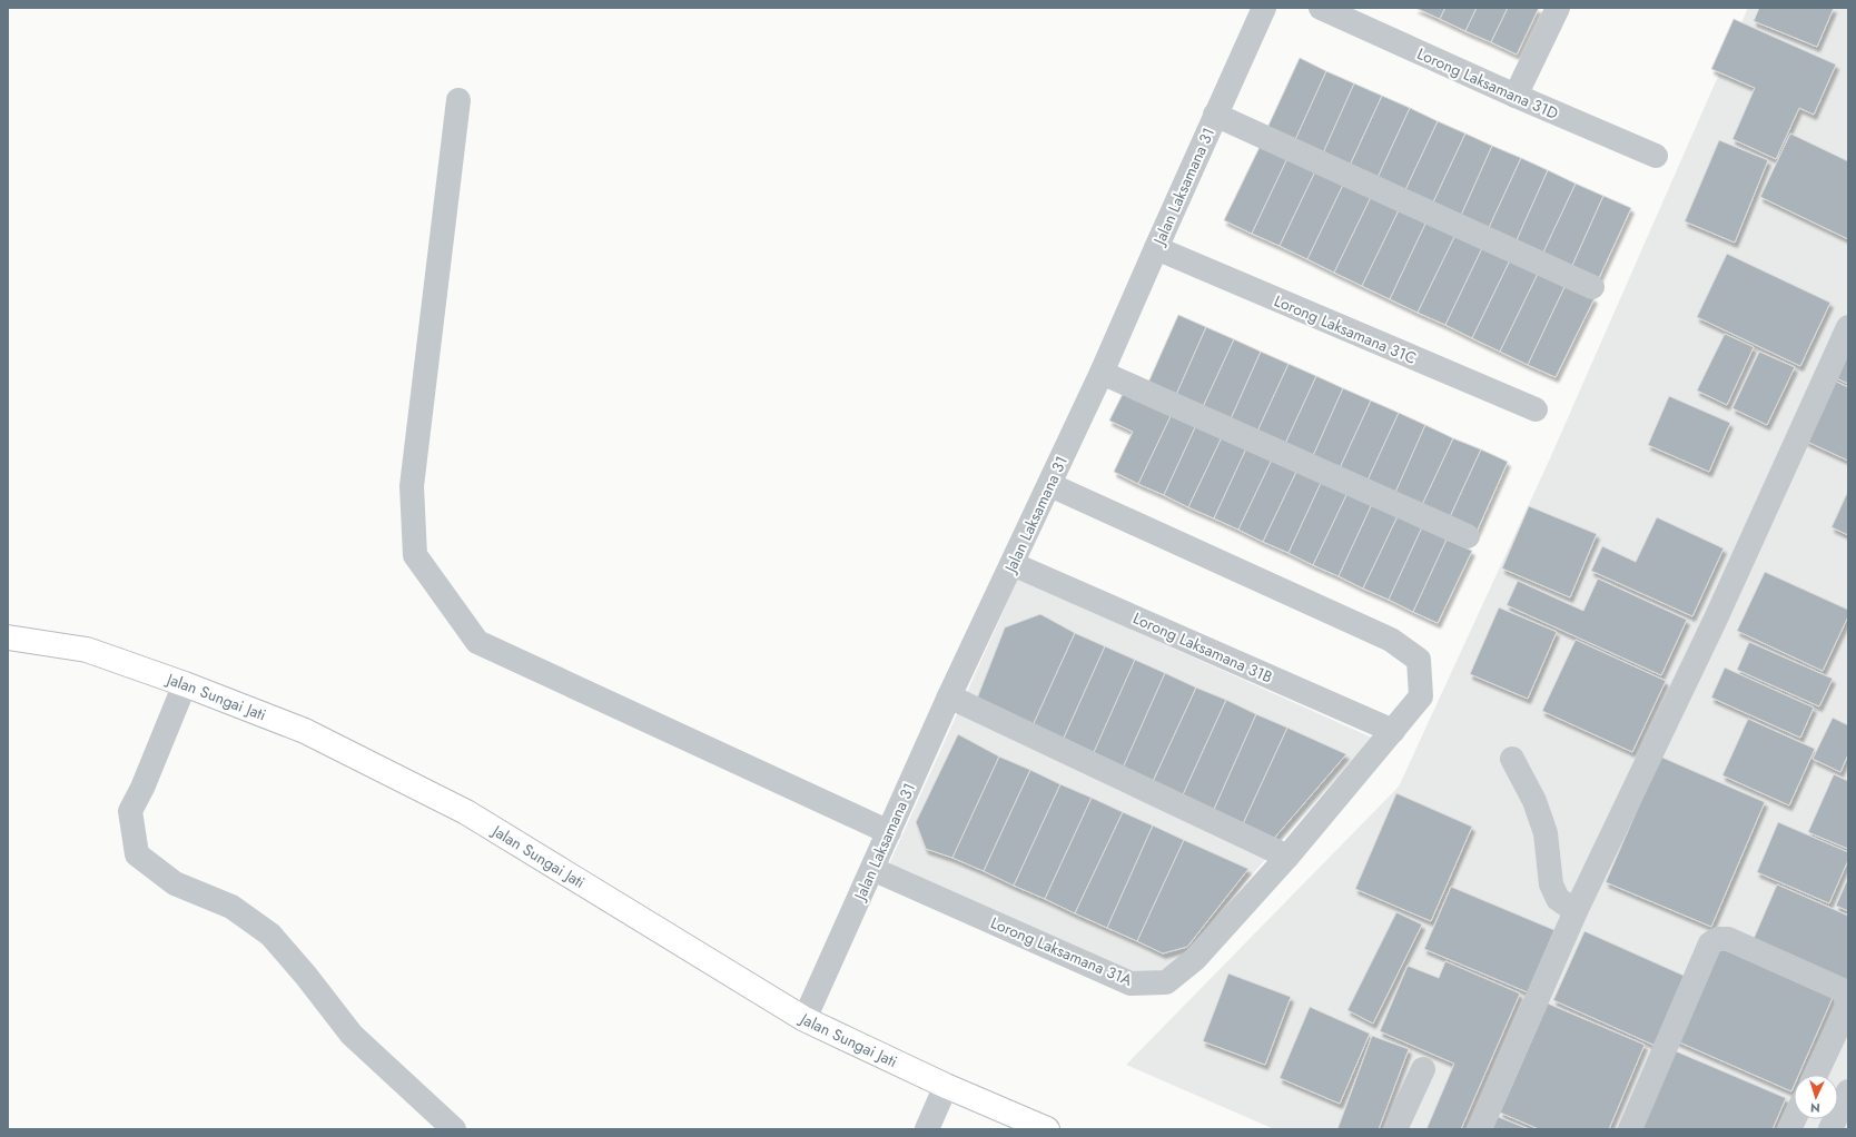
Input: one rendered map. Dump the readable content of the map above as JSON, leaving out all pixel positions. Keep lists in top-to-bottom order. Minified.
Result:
{"streets":{"main road":["Jalan Sungai Jati"],"street":["Lorong Laksamana 31D","Jalan Laksamana 31","Lorong Laksamana 31C","Lorong Laksamana 31B","Lorong Laksamana 31A"]},"crossings":[["Jalan Laksamana 31","Lorong Laksamana 31C"],["Jalan Laksamana 31","Lorong Laksamana 31B"],["Jalan Laksamana 31","Jalan Sungai Jati"],["Jalan Laksamana 31","Lorong Laksamana 31A"],["Lorong Laksamana 31B","Lorong Laksamana 31A"]],"north":"bottom"}
